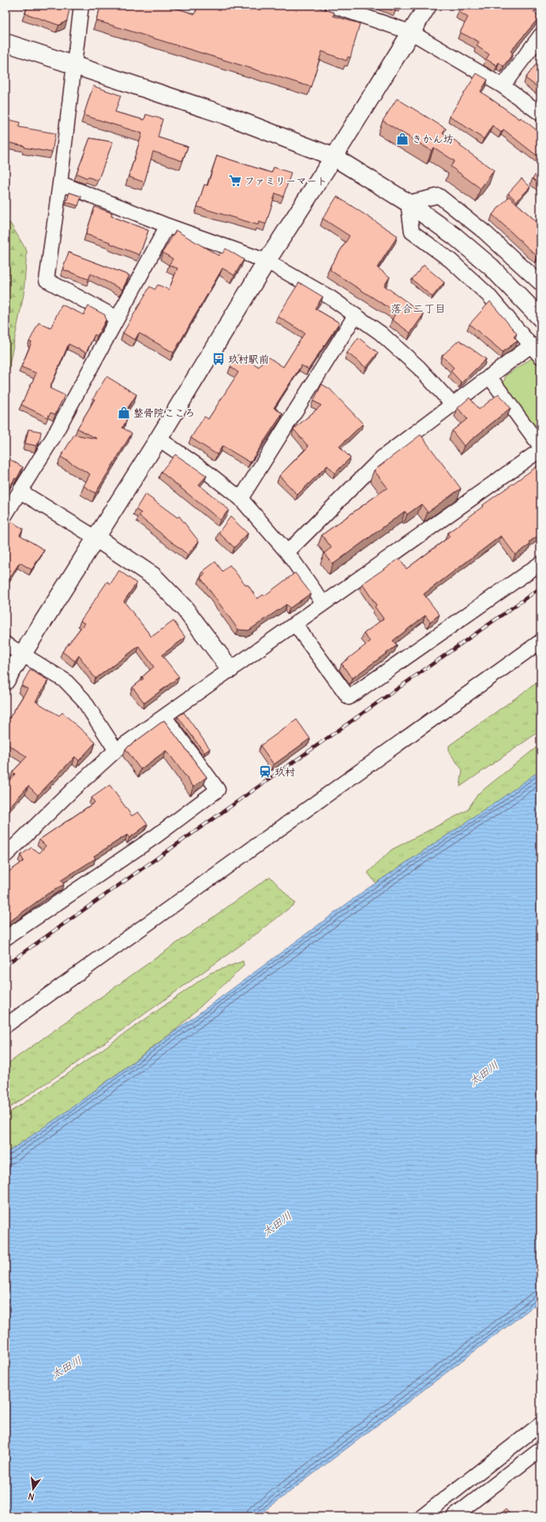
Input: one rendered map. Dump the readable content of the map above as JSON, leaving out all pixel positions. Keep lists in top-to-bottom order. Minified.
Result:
{"districts":["落合二丁目"],"water":["太田川"],"places":{"shop":["きかん坊","整骨院こころ"],"supermarket":["ファミリーマート"],"bus stop":["玖村駅前"],"station":["玖村"]},"north":"bottom"}
